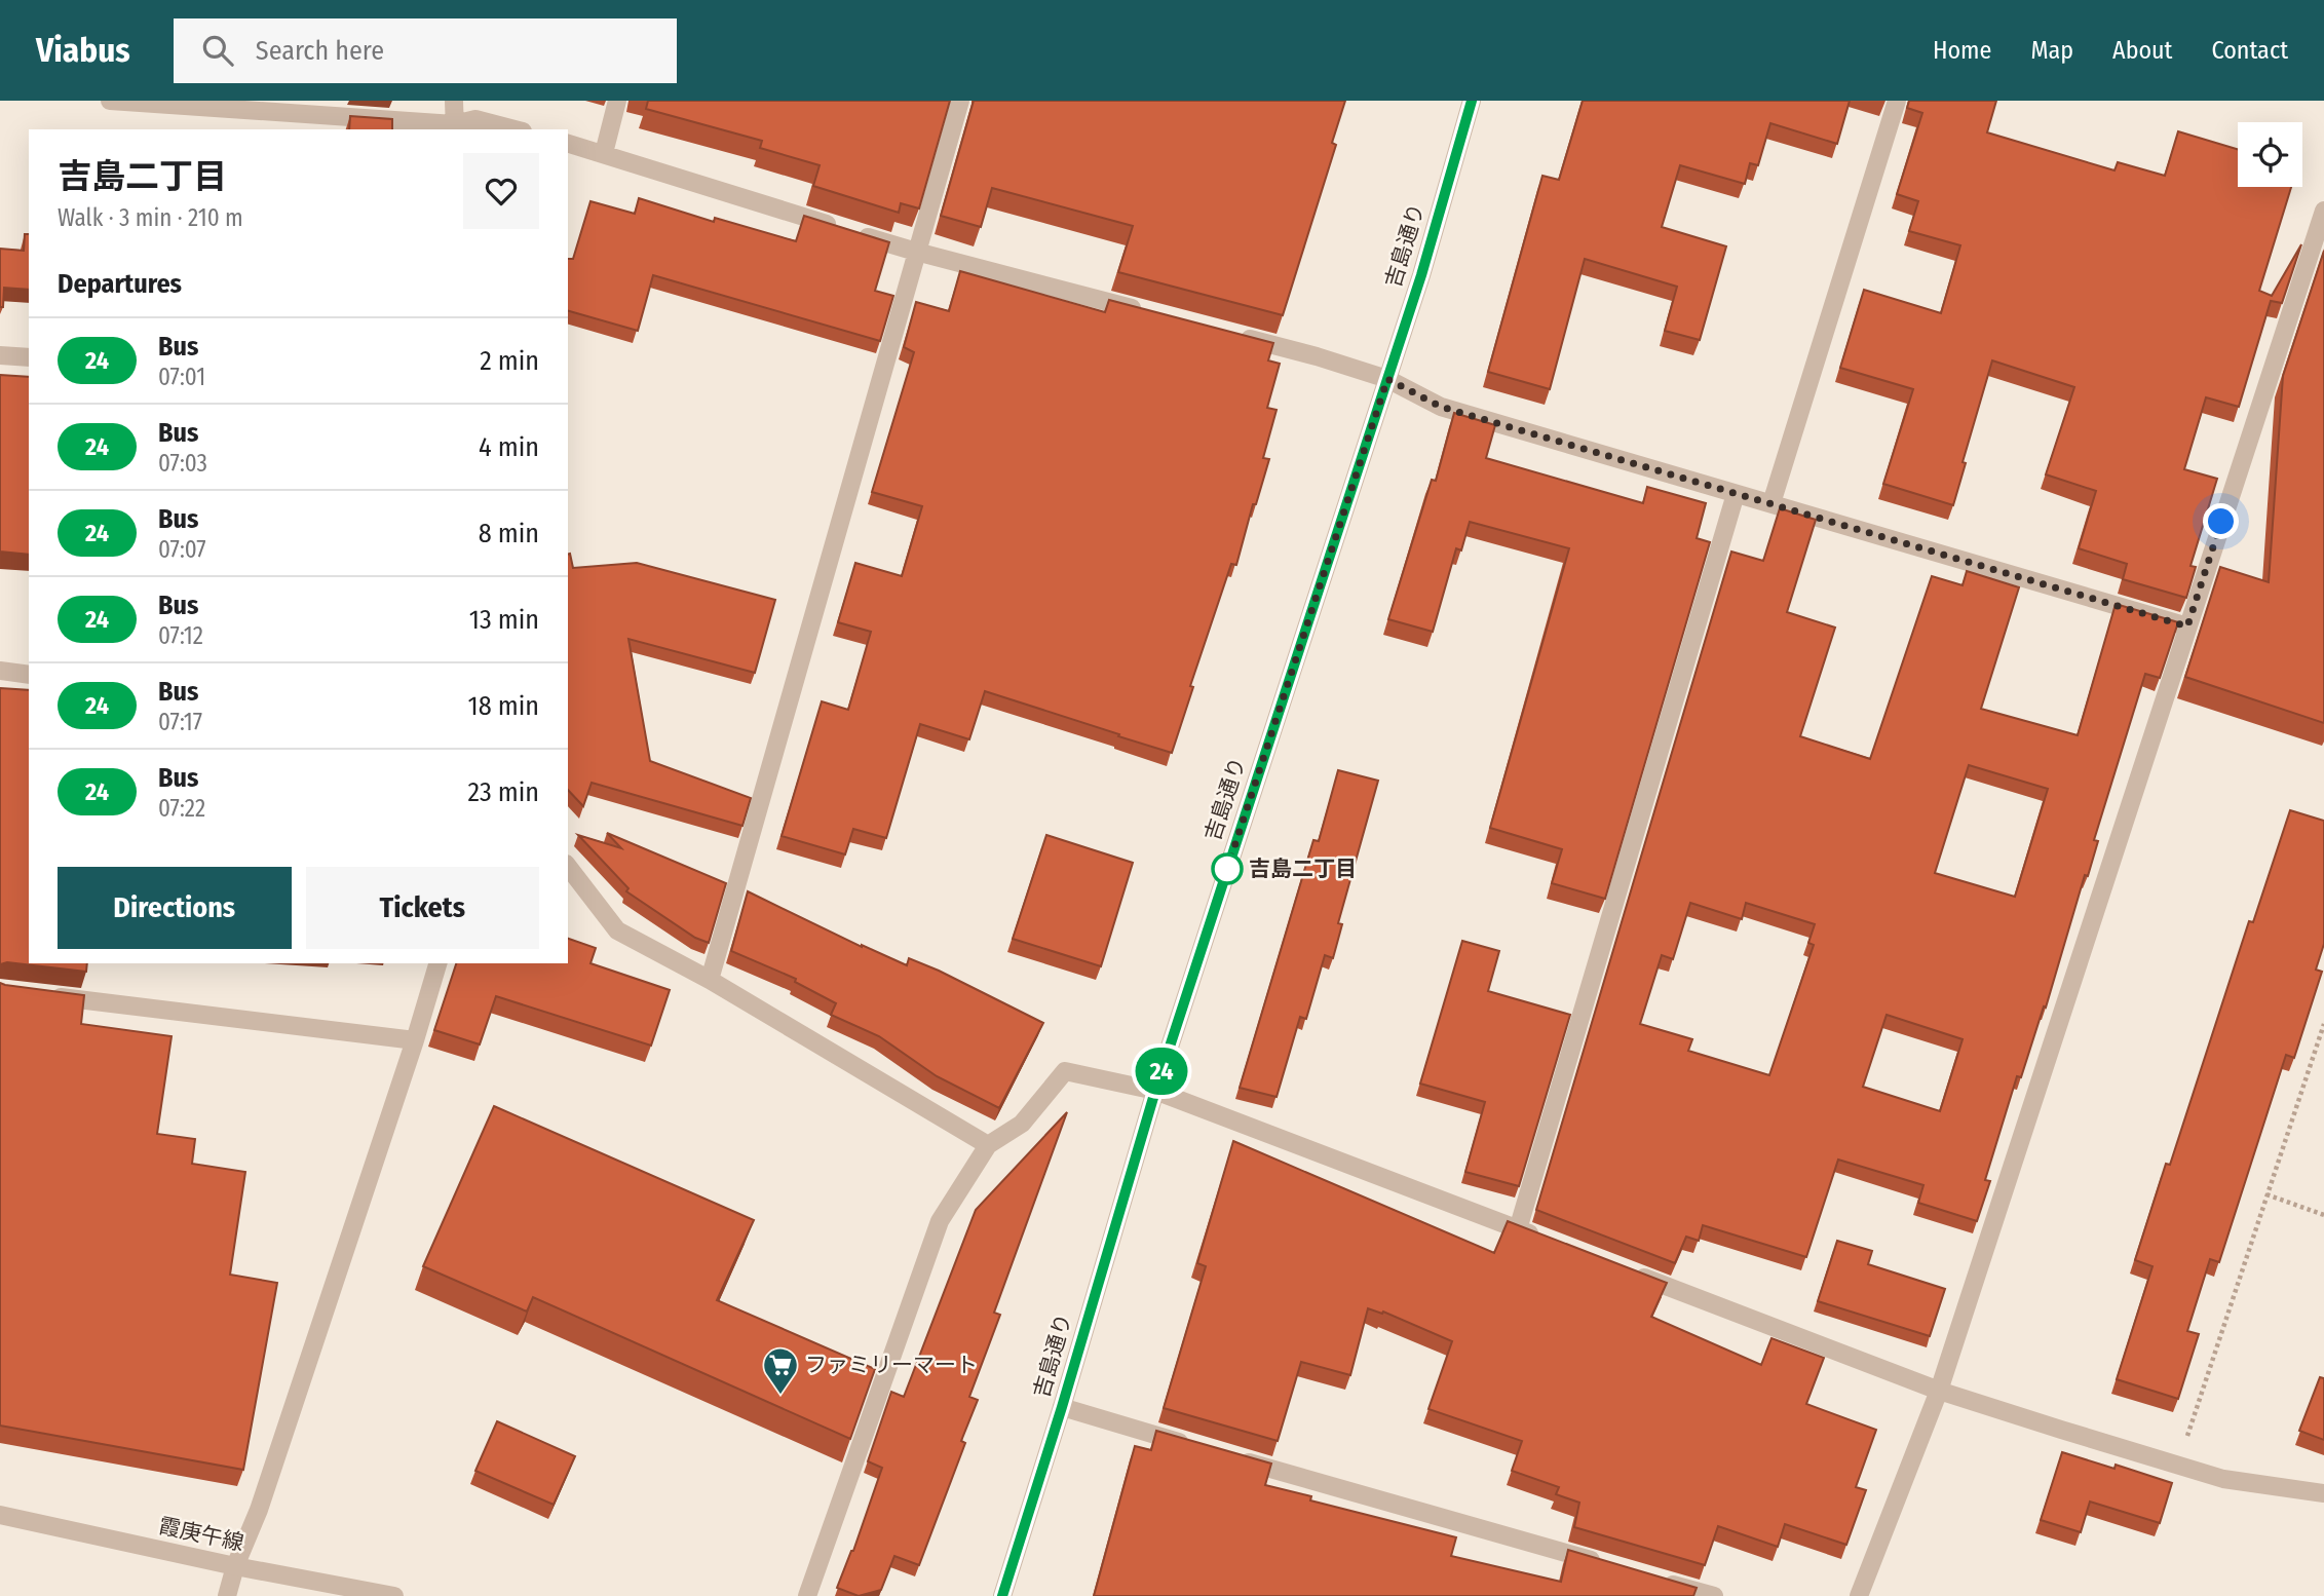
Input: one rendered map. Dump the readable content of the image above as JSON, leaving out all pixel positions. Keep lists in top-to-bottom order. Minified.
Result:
{"streets":{"street":["吉島通り","霞庚午線"]},"places":{"other":["吉島二丁目"],"supermarket":["ファミリーマート"]},"lines":["bus line 24"],"page":{"header":"Viabus","search":"Search here","nav":["Home","Map","About","Contact"],"on_map":"24","heading":[["吉島二丁目","Walk · 3 min · 210 m"],"Departures"],"list":[{"mark":"24","name":"Bus","note":"07:01","value":"2 min"},{"mark":"24","name":"Bus","note":"07:03","value":"4 min"},{"mark":"24","name":"Bus","note":"07:07","value":"8 min"},{"mark":"24","name":"Bus","note":"07:12","value":"13 min"},{"mark":"24","name":"Bus","note":"07:17","value":"18 min"},{"mark":"24","name":"Bus","note":"07:22","value":"23 min"}],"buttons":["Directions","Tickets"]}}
